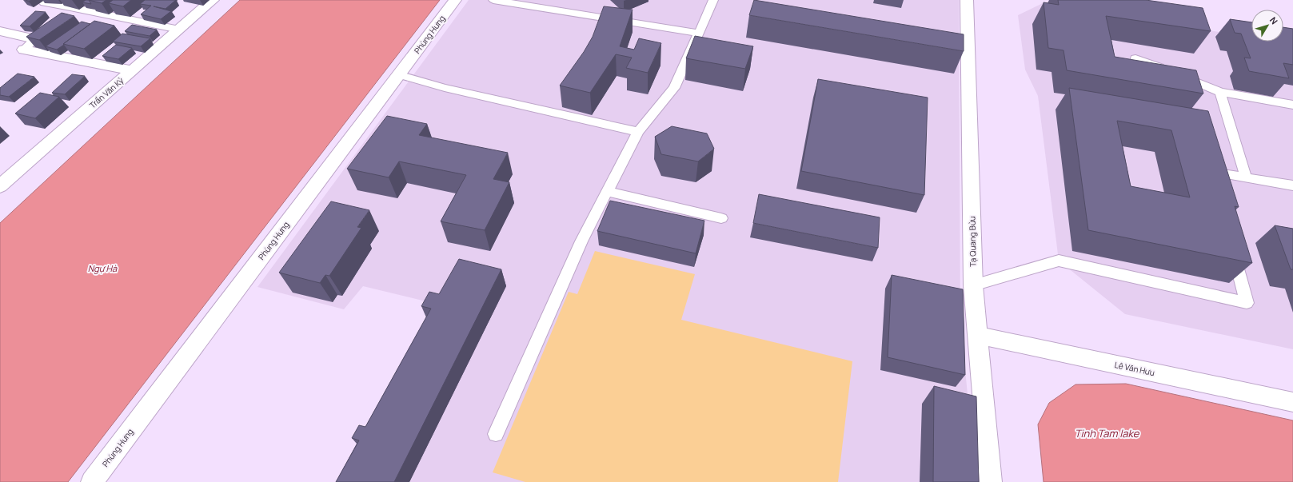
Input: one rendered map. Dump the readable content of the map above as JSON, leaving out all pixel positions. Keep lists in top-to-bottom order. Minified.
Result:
{"streets":{"street":["Phùng Hưng","Trần Văn Kỷ","Tạ Quang Bửu","Lê Văn Hưu"]},"crossings":[["Tạ Quang Bửu","Lê Văn Hưu"]],"water":["Ngự Hà","Tinh Tam lake"],"north":"top right"}
